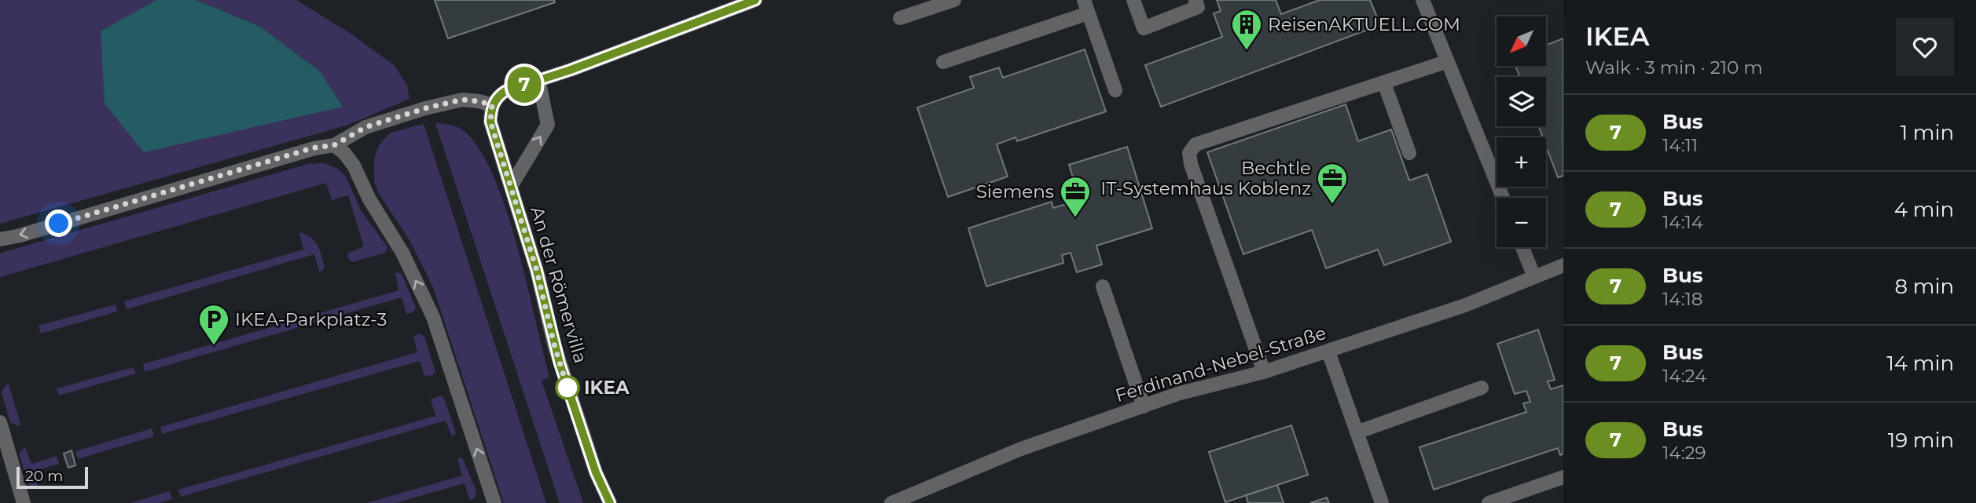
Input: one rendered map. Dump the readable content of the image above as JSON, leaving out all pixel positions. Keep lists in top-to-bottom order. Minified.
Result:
{"streets":{"street":["An der Römervilla","Ferdinand-Nebel-Straße"]},"places":{"building":["ReisenAKTUELL.COM"],"office":["Bechtle IT-Systemhaus Koblenz","Siemens"],"parking":["IKEA-Parkplatz-3"],"other":["IKEA"]},"lines":["bus line 7"],"scale_bar":"20 m","north":"bottom left","page":{"on_map":"7","heading":["IKEA","Walk · 3 min · 210 m"],"map_buttons":["+","−"],"list":[{"mark":"7","name":"Bus","note":"14:11","value":"1 min"},{"mark":"7","name":"Bus","note":"14:14","value":"4 min"},{"mark":"7","name":"Bus","note":"14:18","value":"8 min"},{"mark":"7","name":"Bus","note":"14:24","value":"14 min"},{"mark":"7","name":"Bus","note":"14:29","value":"19 min"}],"scale":"20 m"}}
